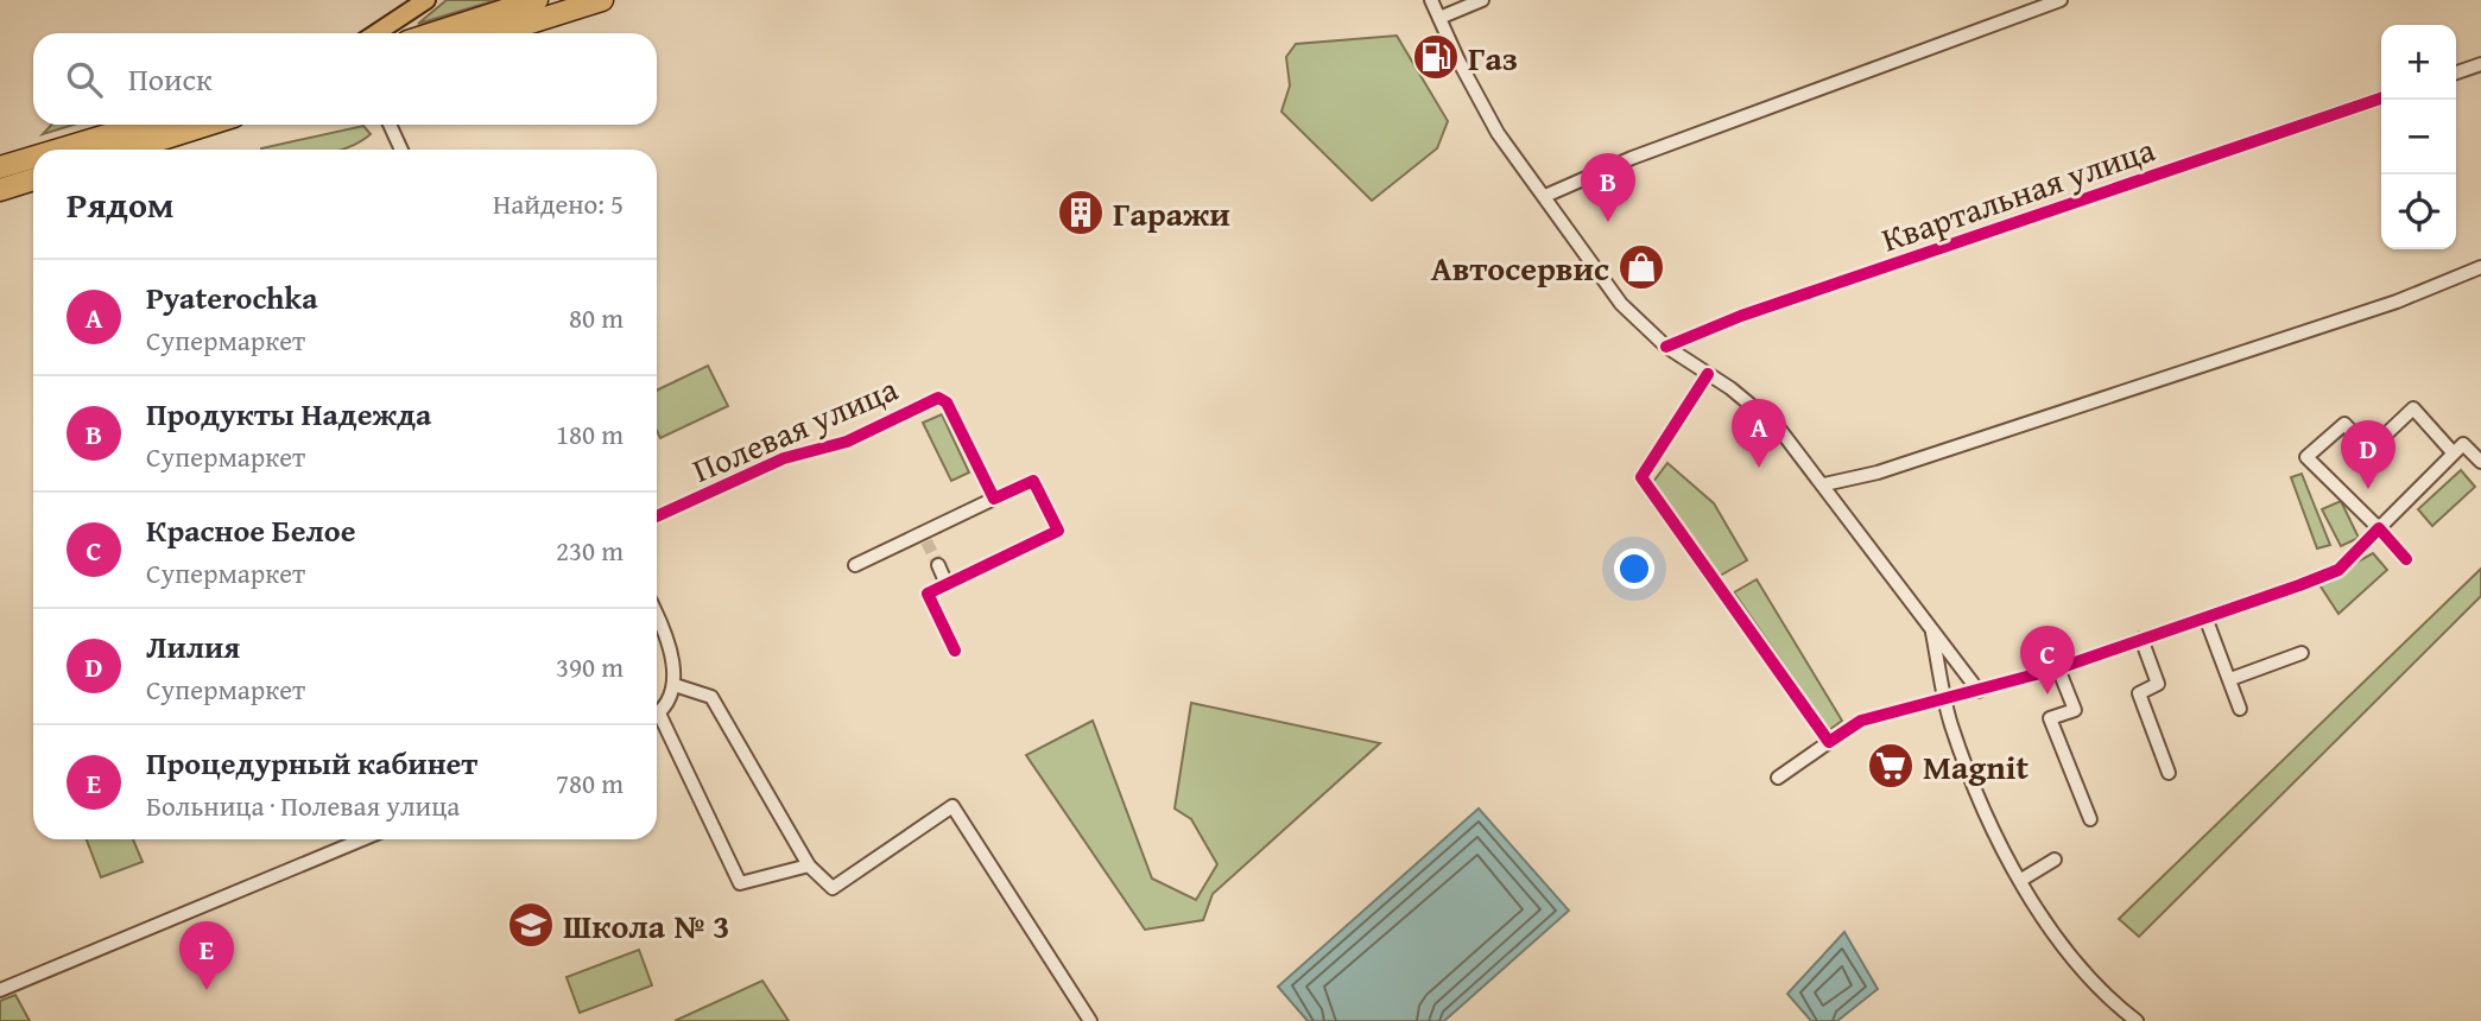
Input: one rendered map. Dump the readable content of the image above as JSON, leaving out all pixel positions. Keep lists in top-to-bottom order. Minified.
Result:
{"streets":{"street":["Квартальная улица","Полевая улица"]},"places":{"fuel station":["Газ"],"building":["Гаражи"],"shop":["Автосервис"],"supermarket":["Magnit"],"school or university":["Школа № 3"]},"page":{"map_buttons":["+","−"],"search":"Поиск","heading":["Рядом","Найдено: 5"],"pins":["B","A","D","C","E"],"list":[{"mark":"A","name":"Pyaterochka","note":"Супермаркет","value":"80 m"},{"mark":"B","name":"Продукты Надежда","note":"Супермаркет","value":"180 m"},{"mark":"C","name":"Красное Белое","note":"Супермаркет","value":"230 m"},{"mark":"D","name":"Лилия","note":"Супермаркет","value":"390 m"},{"mark":"E","name":"Процедурный кабинет","note":"Больница · Полевая улица","value":"780 m"}]}}
